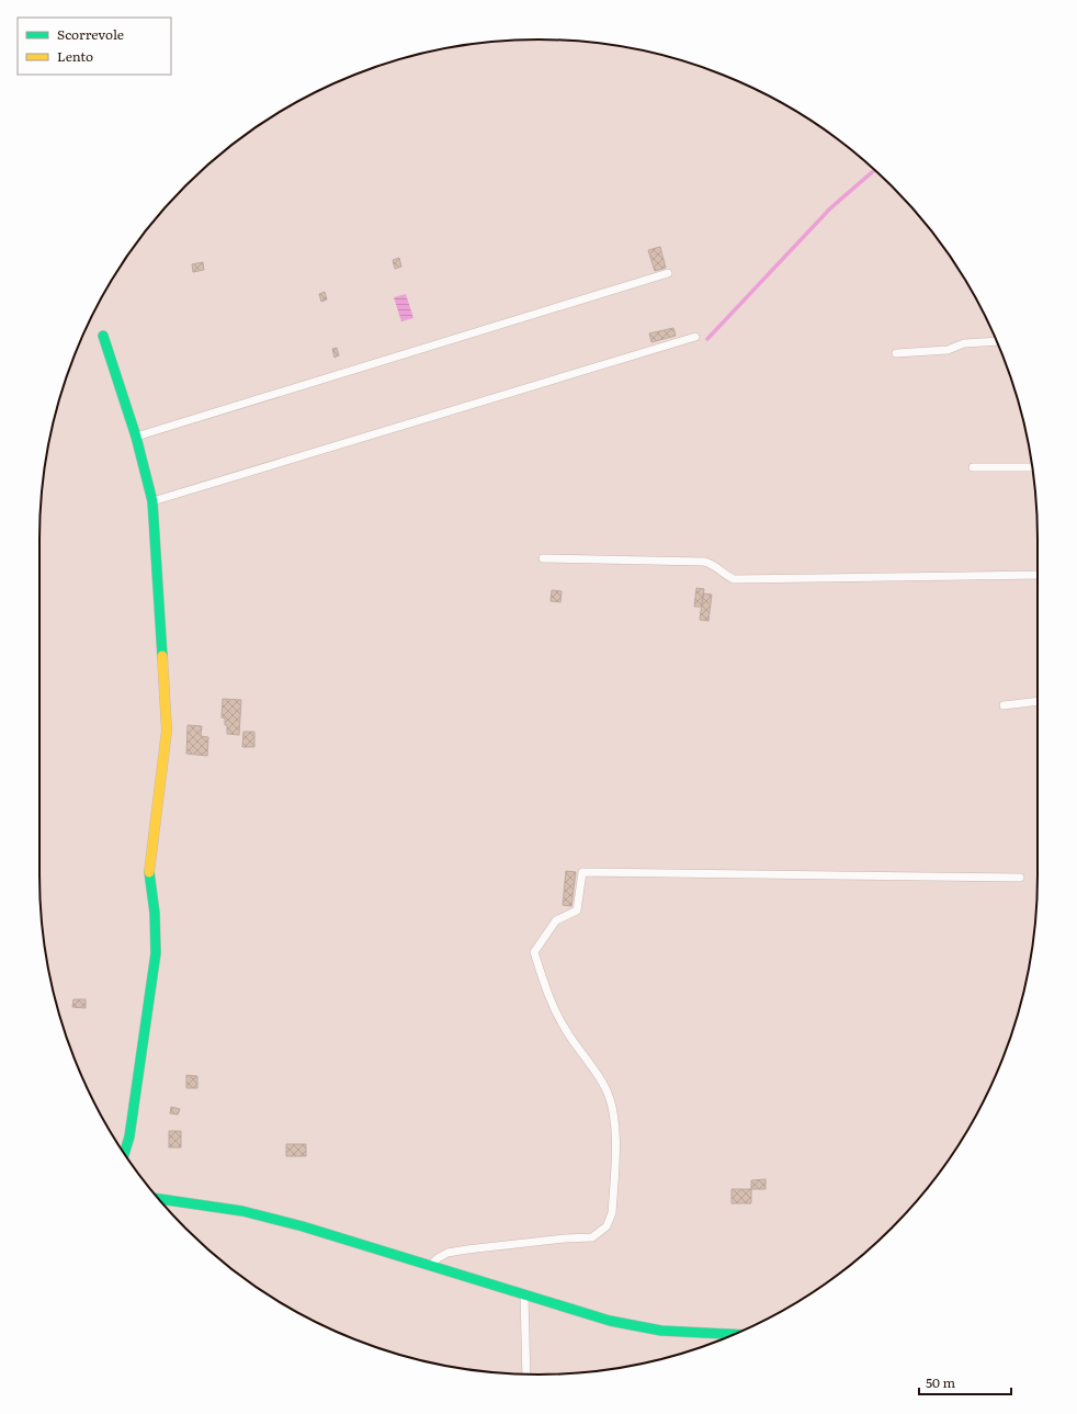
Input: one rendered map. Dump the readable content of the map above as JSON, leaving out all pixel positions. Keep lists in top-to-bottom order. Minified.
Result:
{"legend":["Scorrevole","Lento"],"scale_bar":"50 m"}
